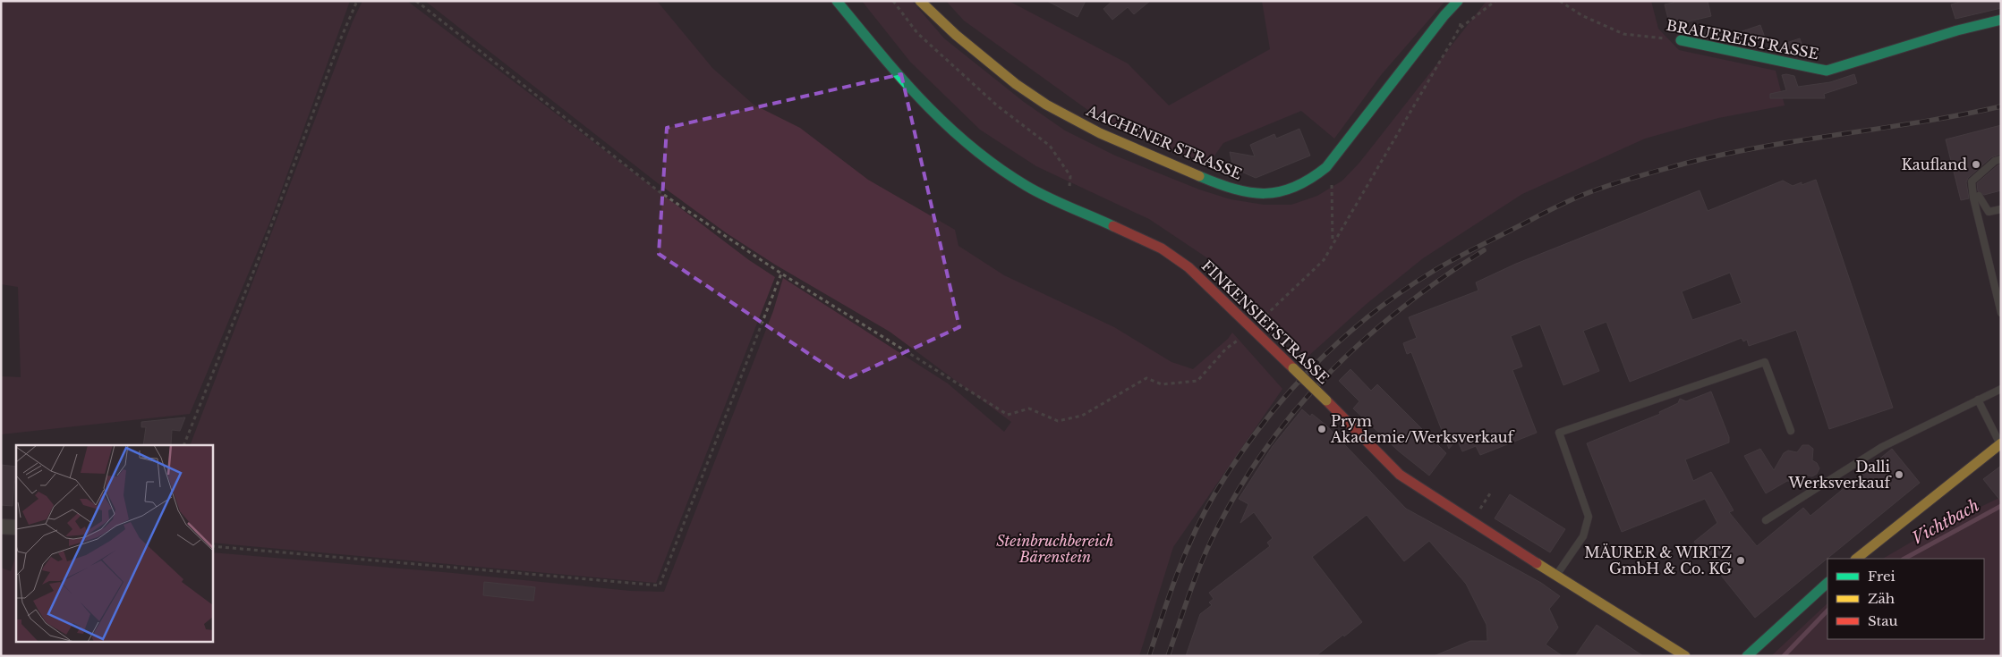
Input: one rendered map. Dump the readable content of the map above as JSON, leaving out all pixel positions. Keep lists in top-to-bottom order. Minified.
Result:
{"streets":{"main road":["BRAUEREISTRASSE","AACHENER STRASSE","FINKENSIEFSTRASSE"]},"water":["Vichtbach"],"parks":["Steinbruchbereich Bärenstein"],"places":["Kaufland","Prym Akademie/Werksverkauf","Dalli Werksverkauf","MÄURER & WIRTZ GmbH & Co. KG"],"legend":["Frei","Zäh","Stau"]}
